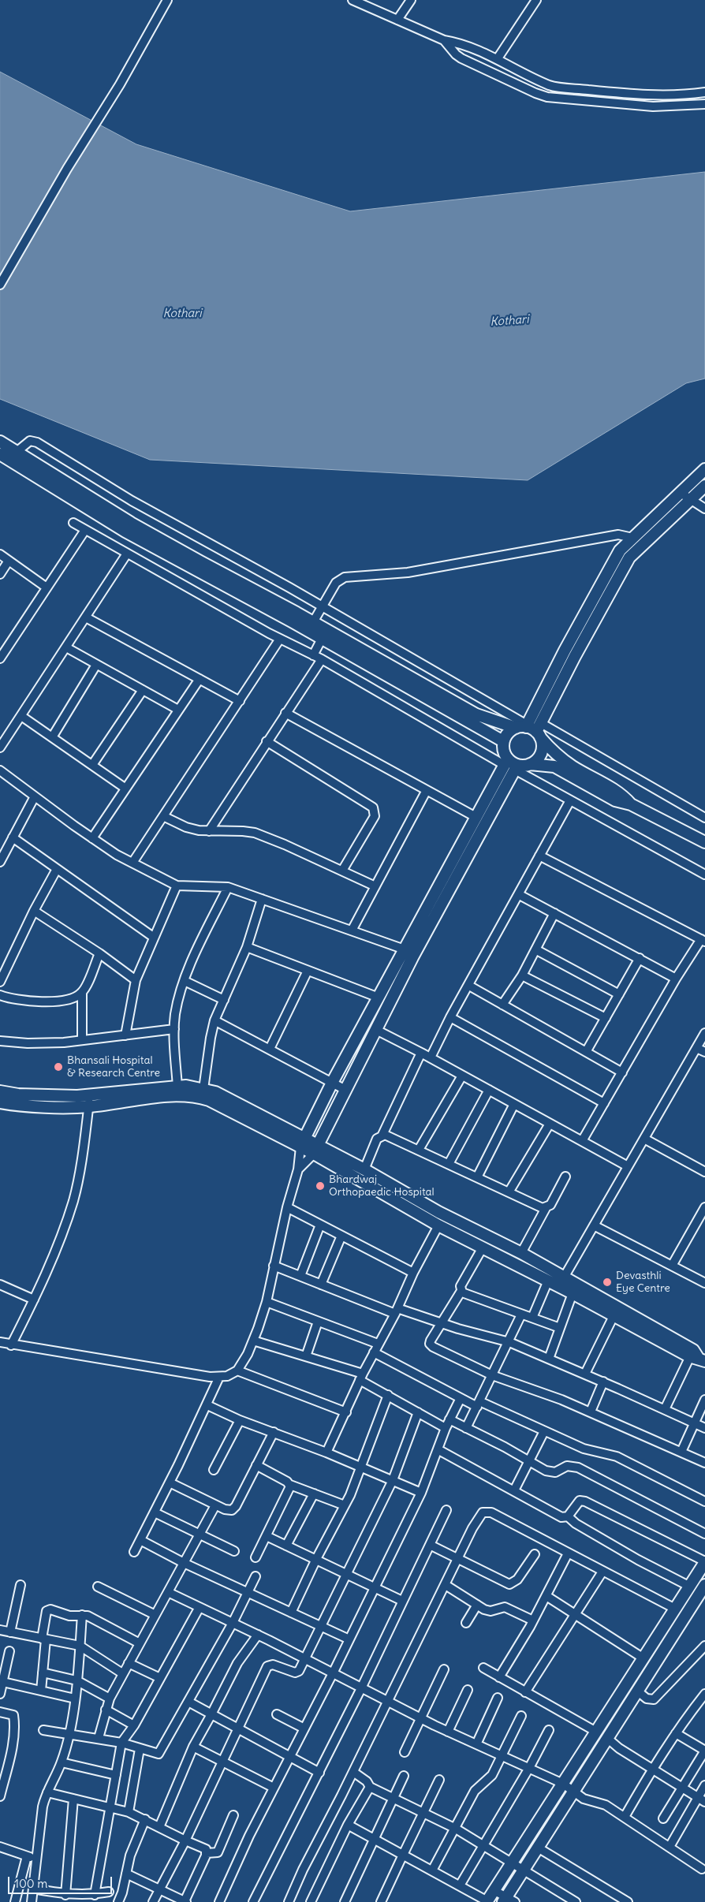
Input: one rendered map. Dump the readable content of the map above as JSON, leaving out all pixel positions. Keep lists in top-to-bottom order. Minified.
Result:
{"water":["Kothari"],"places":["Bhansali Hospital & Research Centre","Bhardwaj Orthopaedic Hospital","Devasthli Eye Centre"],"scale_bar":"100 m"}
